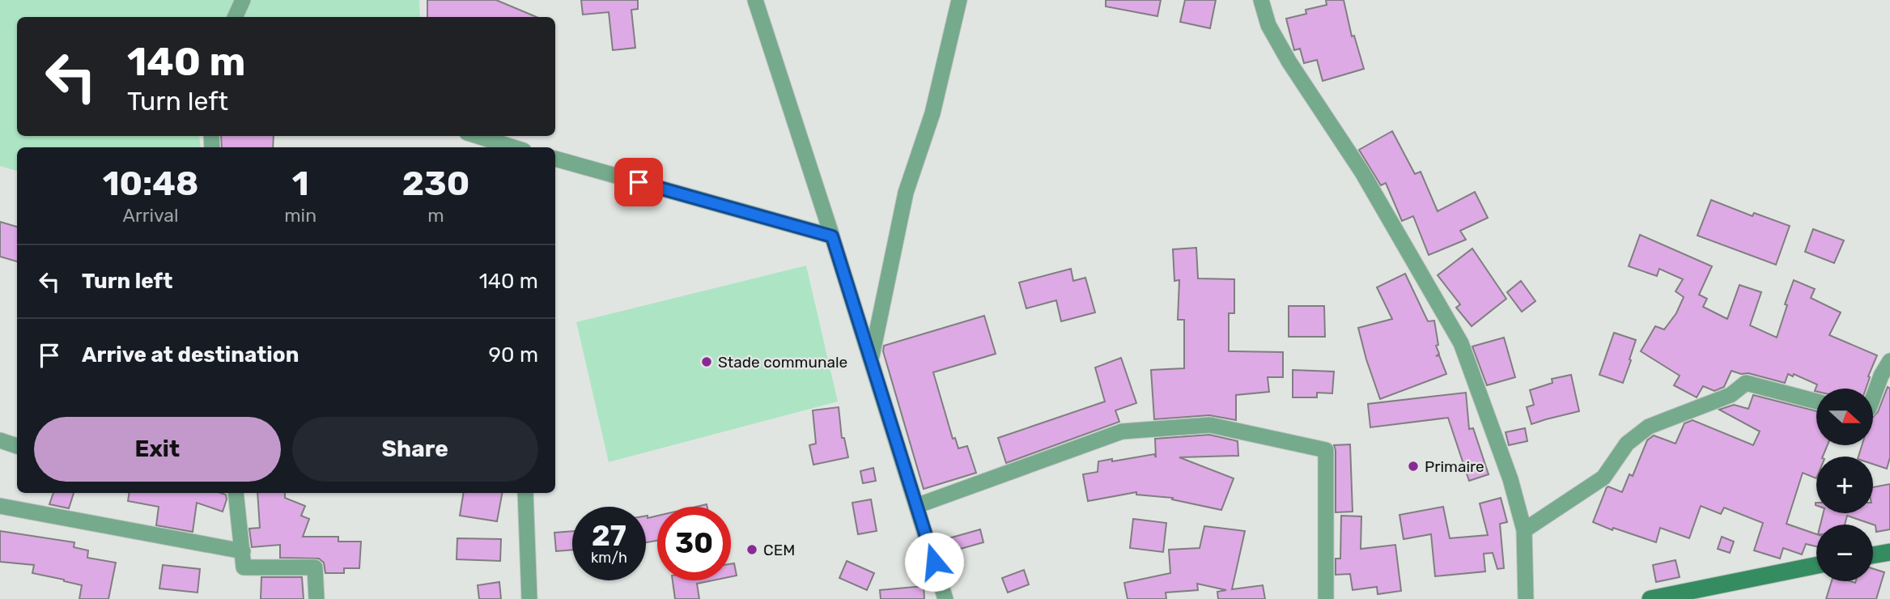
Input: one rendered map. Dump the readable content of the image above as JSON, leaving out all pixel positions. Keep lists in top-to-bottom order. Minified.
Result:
{"places":["Stade communale","Primaire","CEM"],"north":"right","page":{"turn":["140 m","Turn left"],"eta":["10:48","Arrival","1","min","230","m"],"list":[{"name":"Turn left","value":"140 m"},{"name":"Arrive at destination","value":"90 m"}],"map_buttons":["+","−"],"buttons":["Exit","Share"],"speed":"27 km/h","limit":"30"}}
